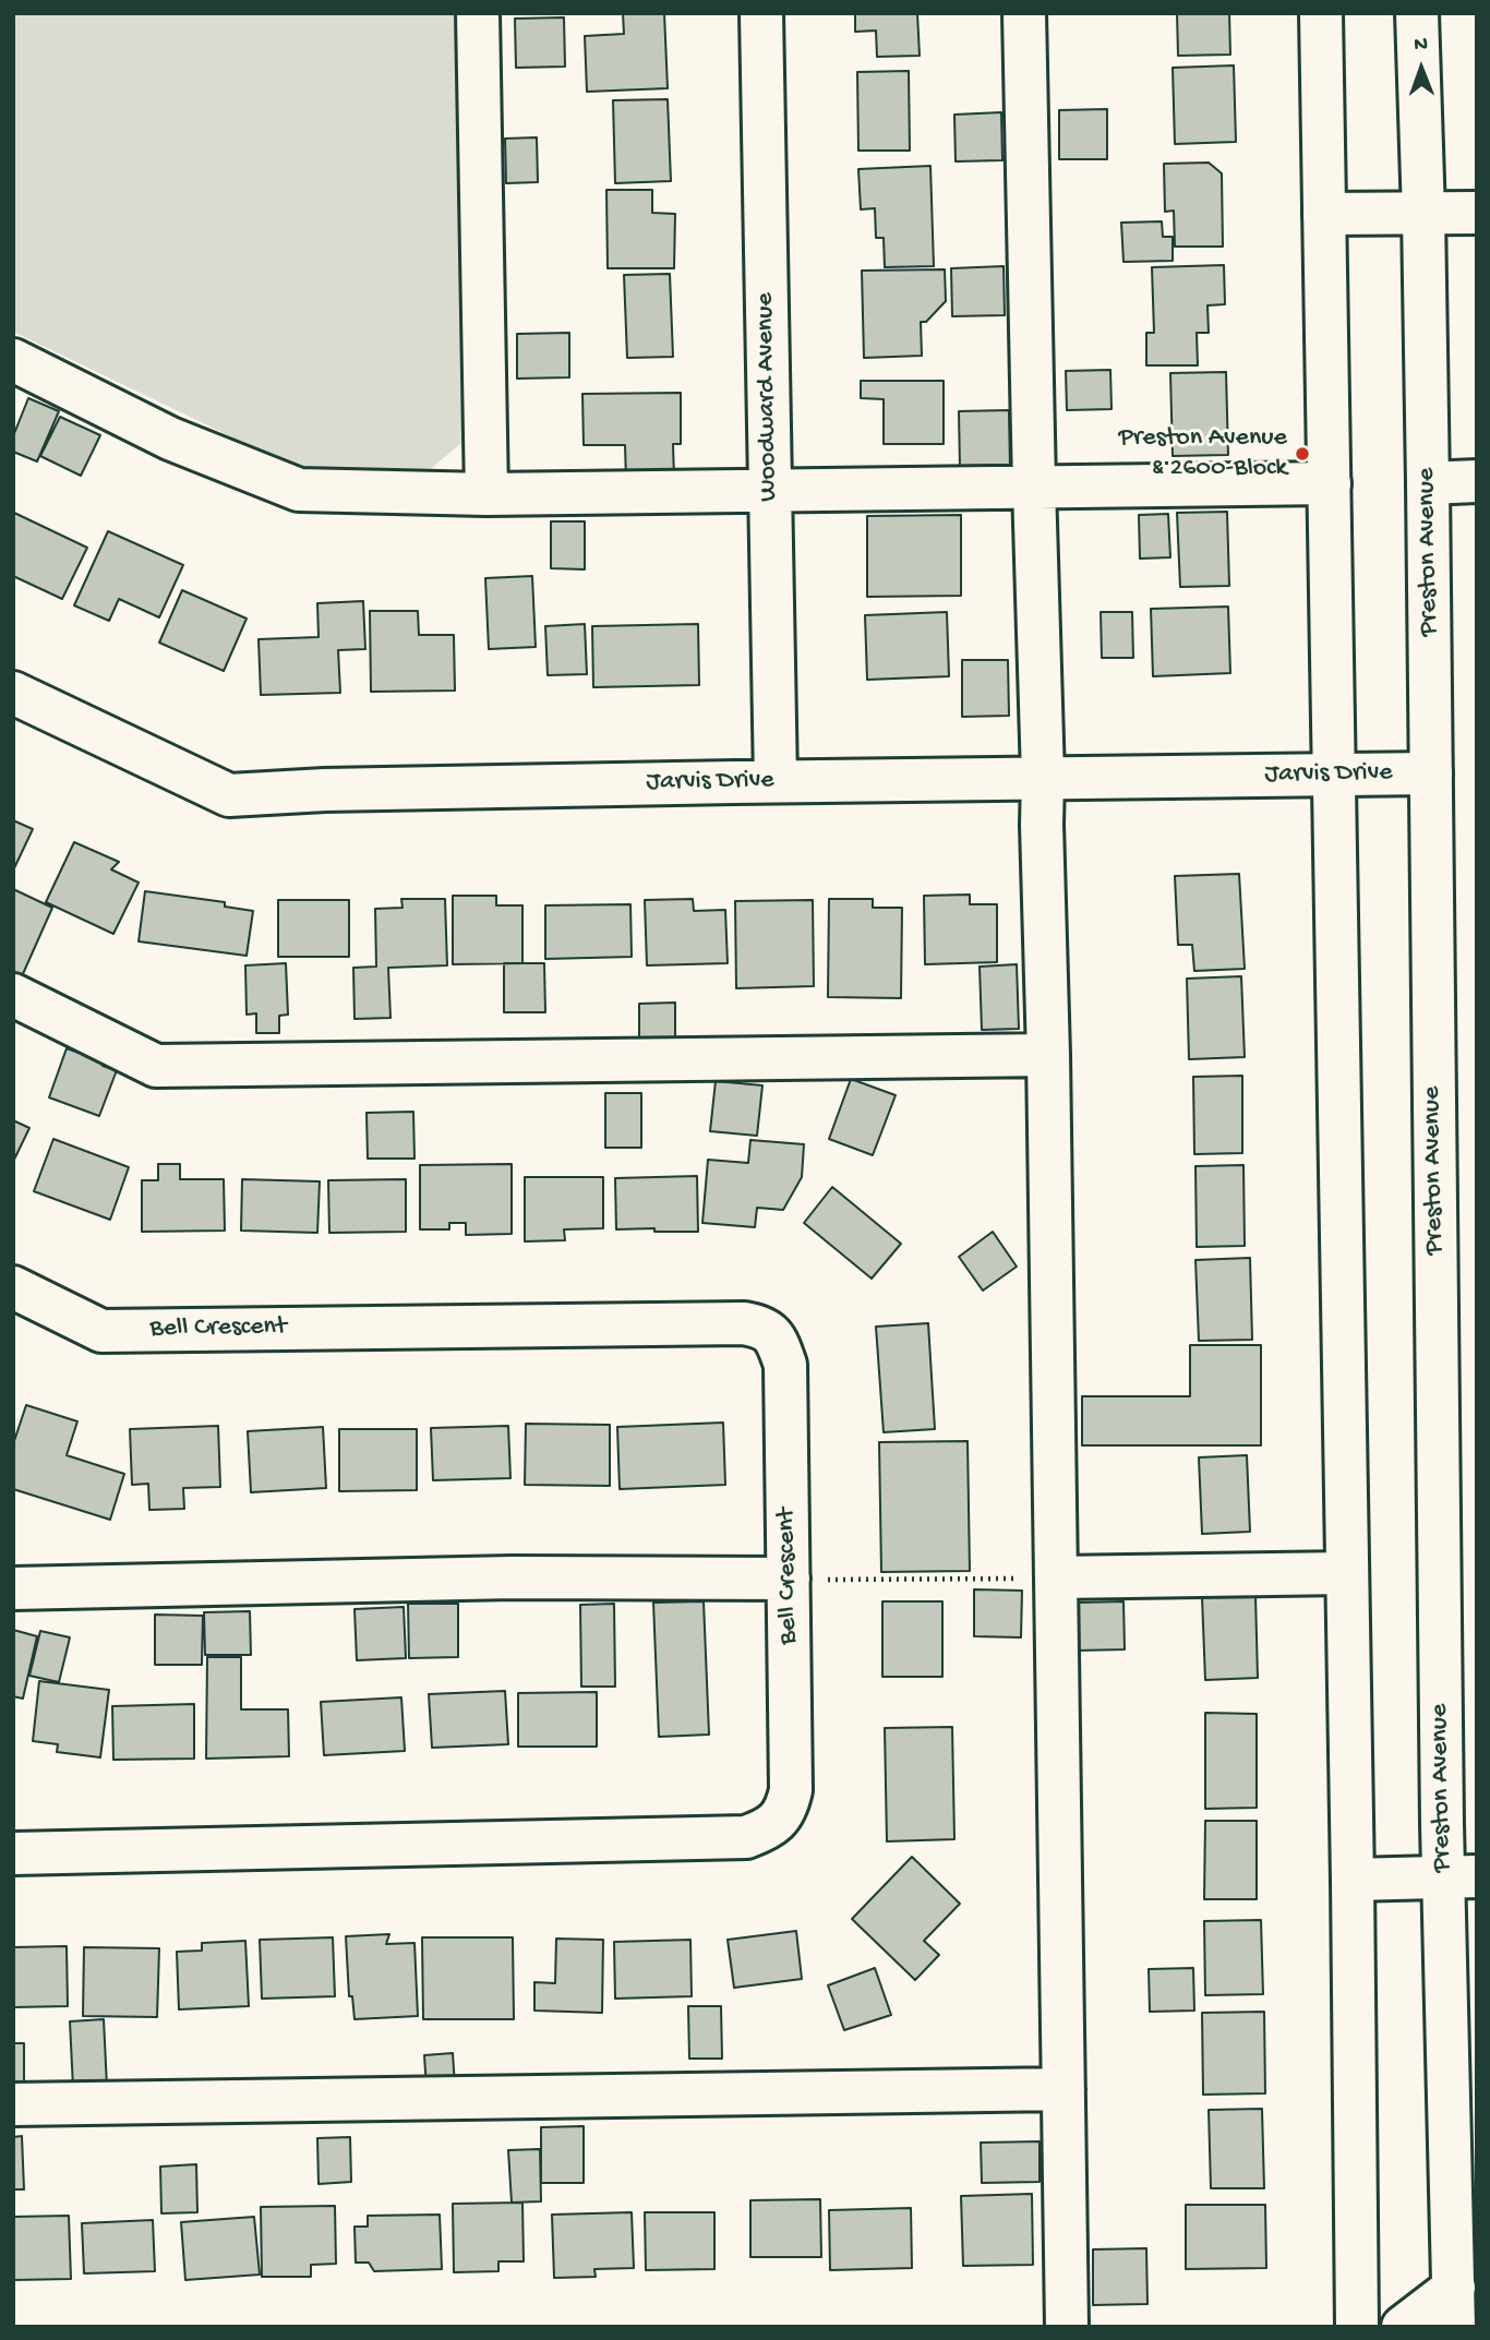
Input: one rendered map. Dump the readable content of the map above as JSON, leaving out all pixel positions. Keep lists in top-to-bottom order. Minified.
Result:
{"streets":{"main road":["Woodward Avenue","Preston Avenue","Jarvis Drive","Bell Crescent"]},"crossings":[["Woodward Avenue","Jarvis Drive"],["Preston Avenue","Jarvis Drive"]],"places":["Preston Avenue & 2600-Block"],"north":"top"}
